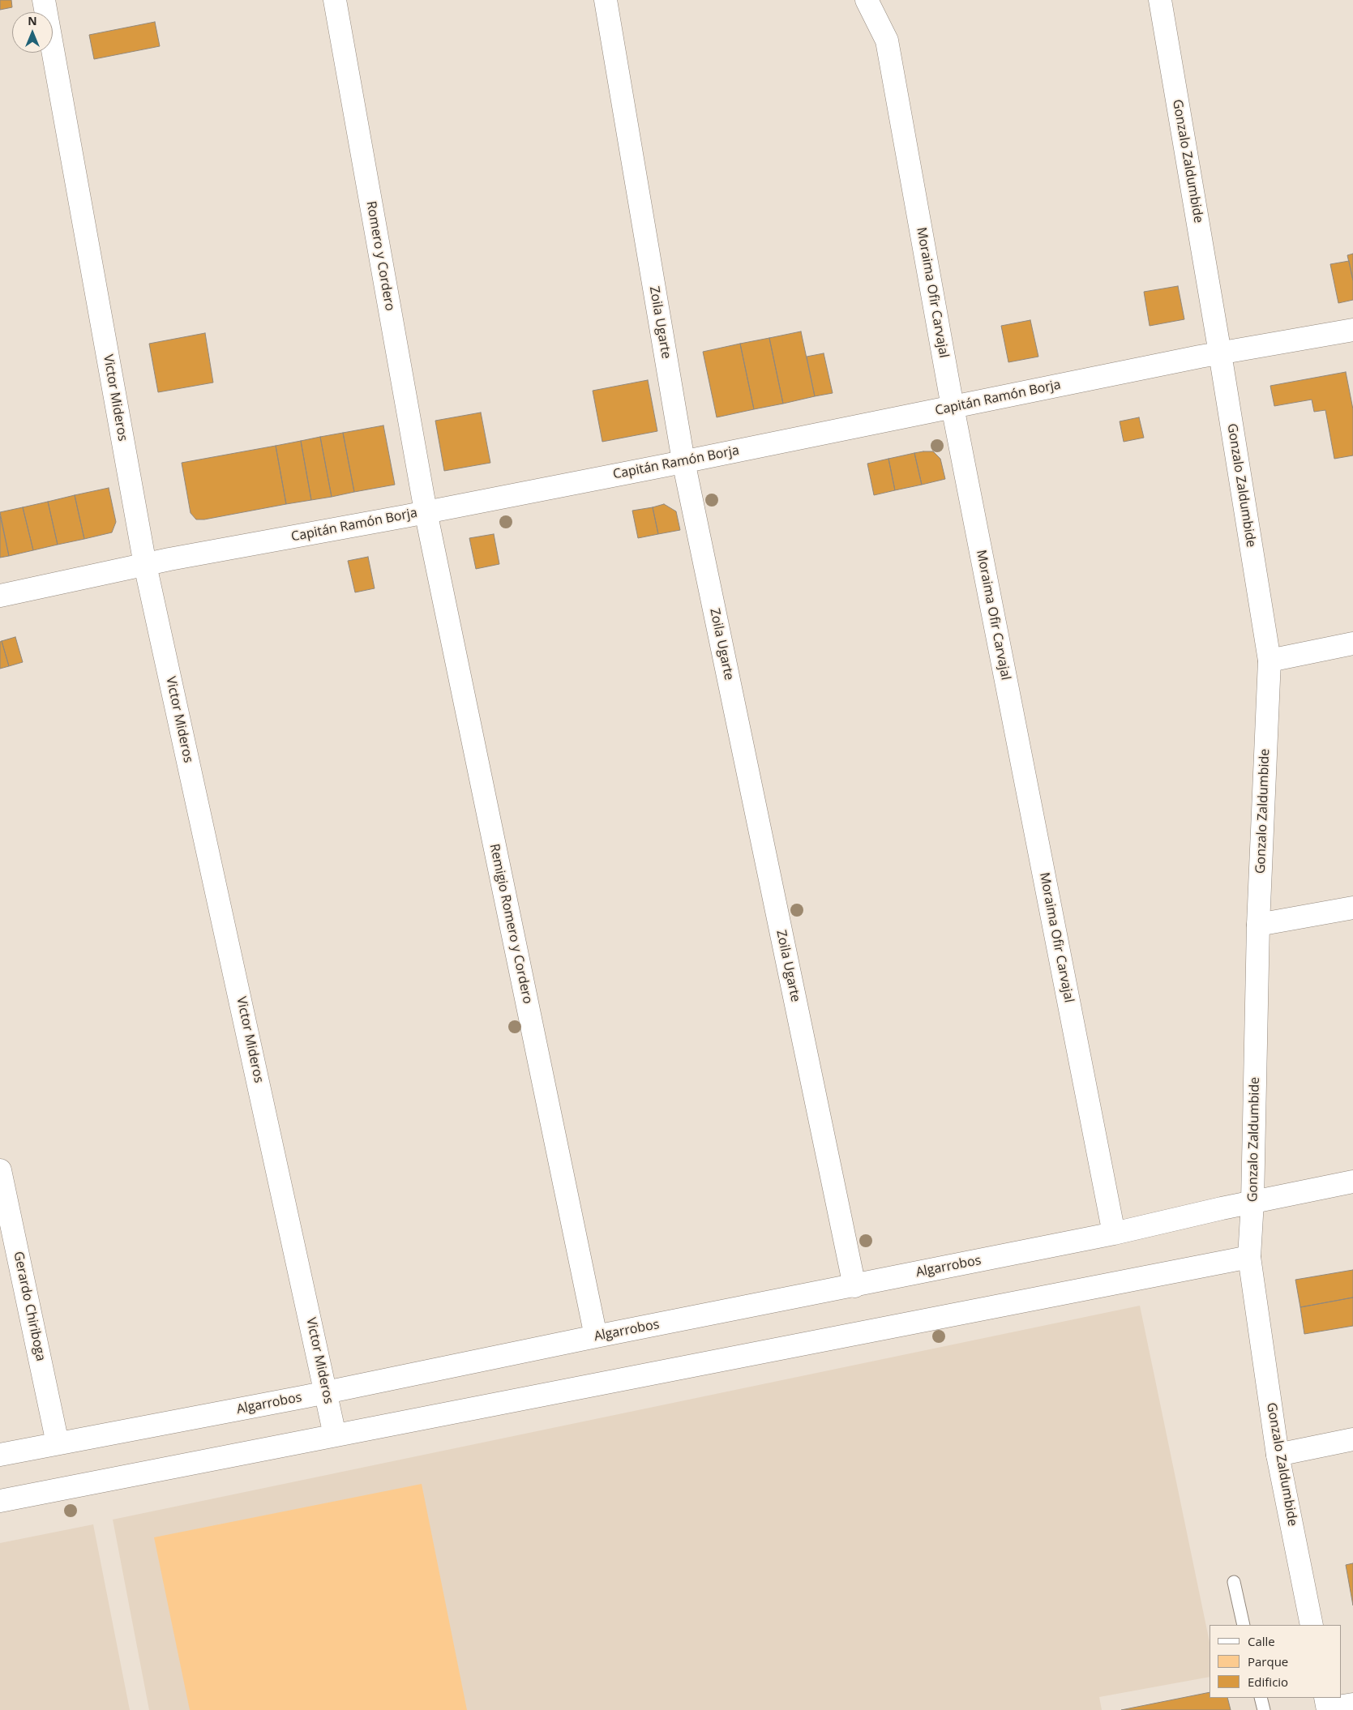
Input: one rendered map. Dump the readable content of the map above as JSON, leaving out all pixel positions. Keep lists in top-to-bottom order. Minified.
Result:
{"streets":{"street":["Gonzalo Zaldumbide","Romero y Cordero","Moraima Ofir Carvajal","Zoila Ugarte","Victor Mideros","Capitán Ramón Borja","Remigio Romero y Cordero","Algarrobos","Gerardo Chiriboga"]},"crossings":[["Gonzalo Zaldumbide","Capitán Ramón Borja"],["Gonzalo Zaldumbide","Algarrobos"],["Romero y Cordero","Capitán Ramón Borja"],["Romero y Cordero","Remigio Romero y Cordero"],["Moraima Ofir Carvajal","Capitán Ramón Borja"],["Moraima Ofir Carvajal","Algarrobos"],["Zoila Ugarte","Capitán Ramón Borja"],["Zoila Ugarte","Algarrobos"],["Victor Mideros","Capitán Ramón Borja"],["Victor Mideros","Algarrobos"],["Capitán Ramón Borja","Remigio Romero y Cordero"],["Remigio Romero y Cordero","Algarrobos"],["Algarrobos","Gerardo Chiriboga"]],"legend":["Calle","Parque","Edificio"],"north":"top"}
